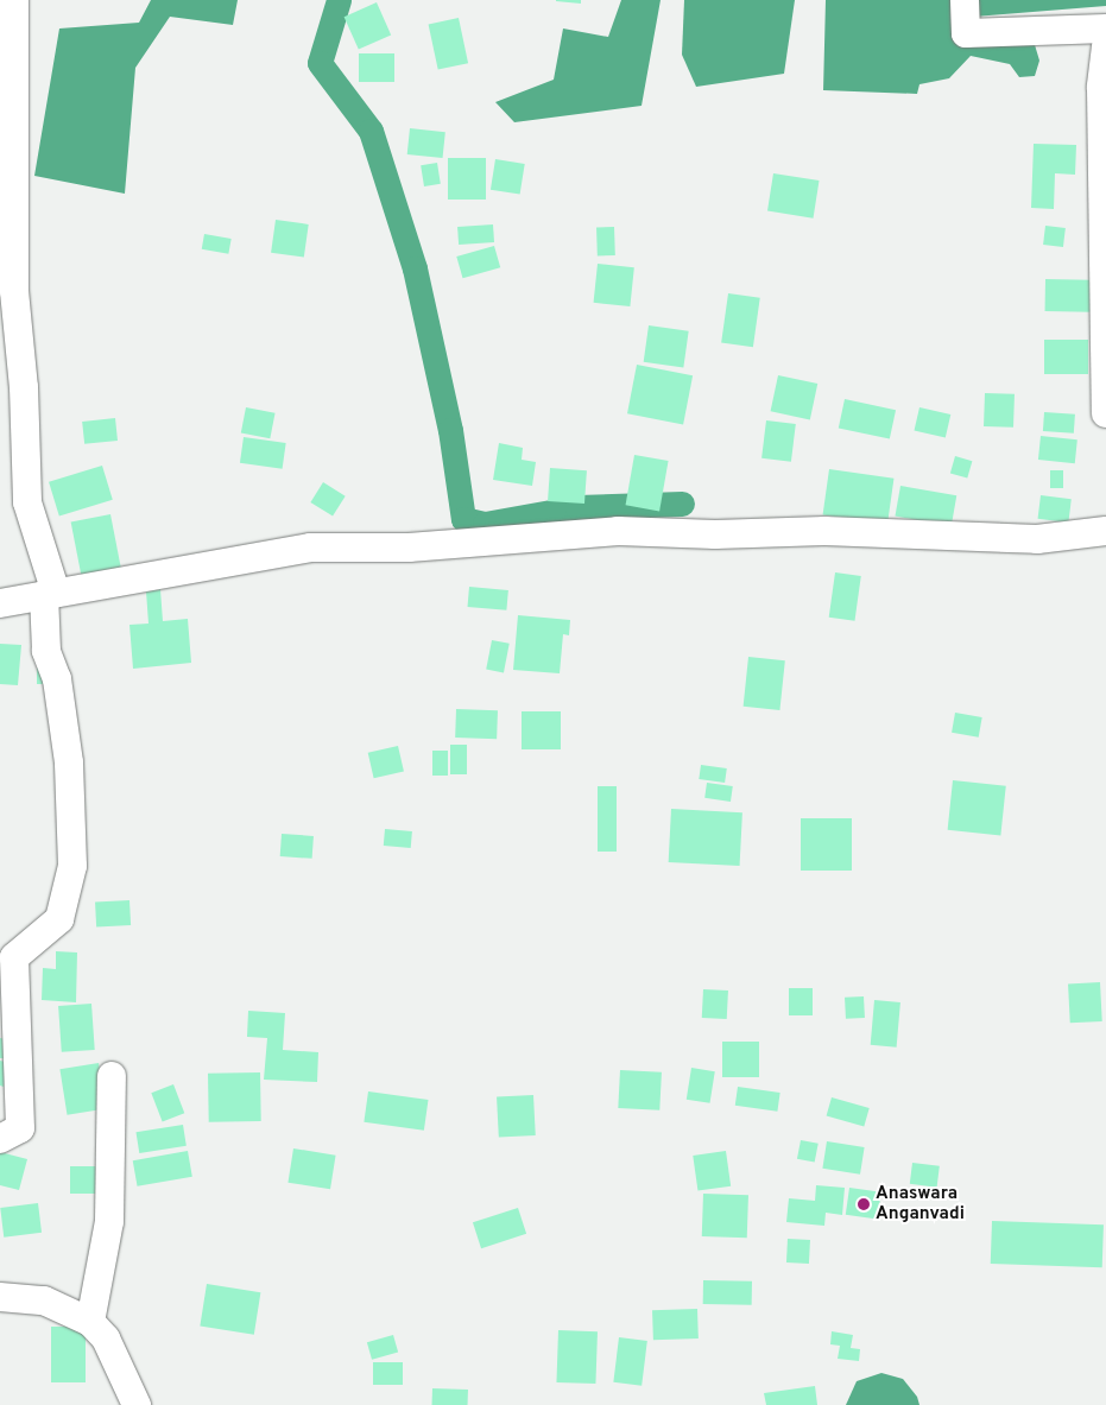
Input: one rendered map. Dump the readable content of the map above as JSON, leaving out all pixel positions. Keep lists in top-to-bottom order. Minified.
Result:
{"places":["Anaswara Anganvadi"]}
